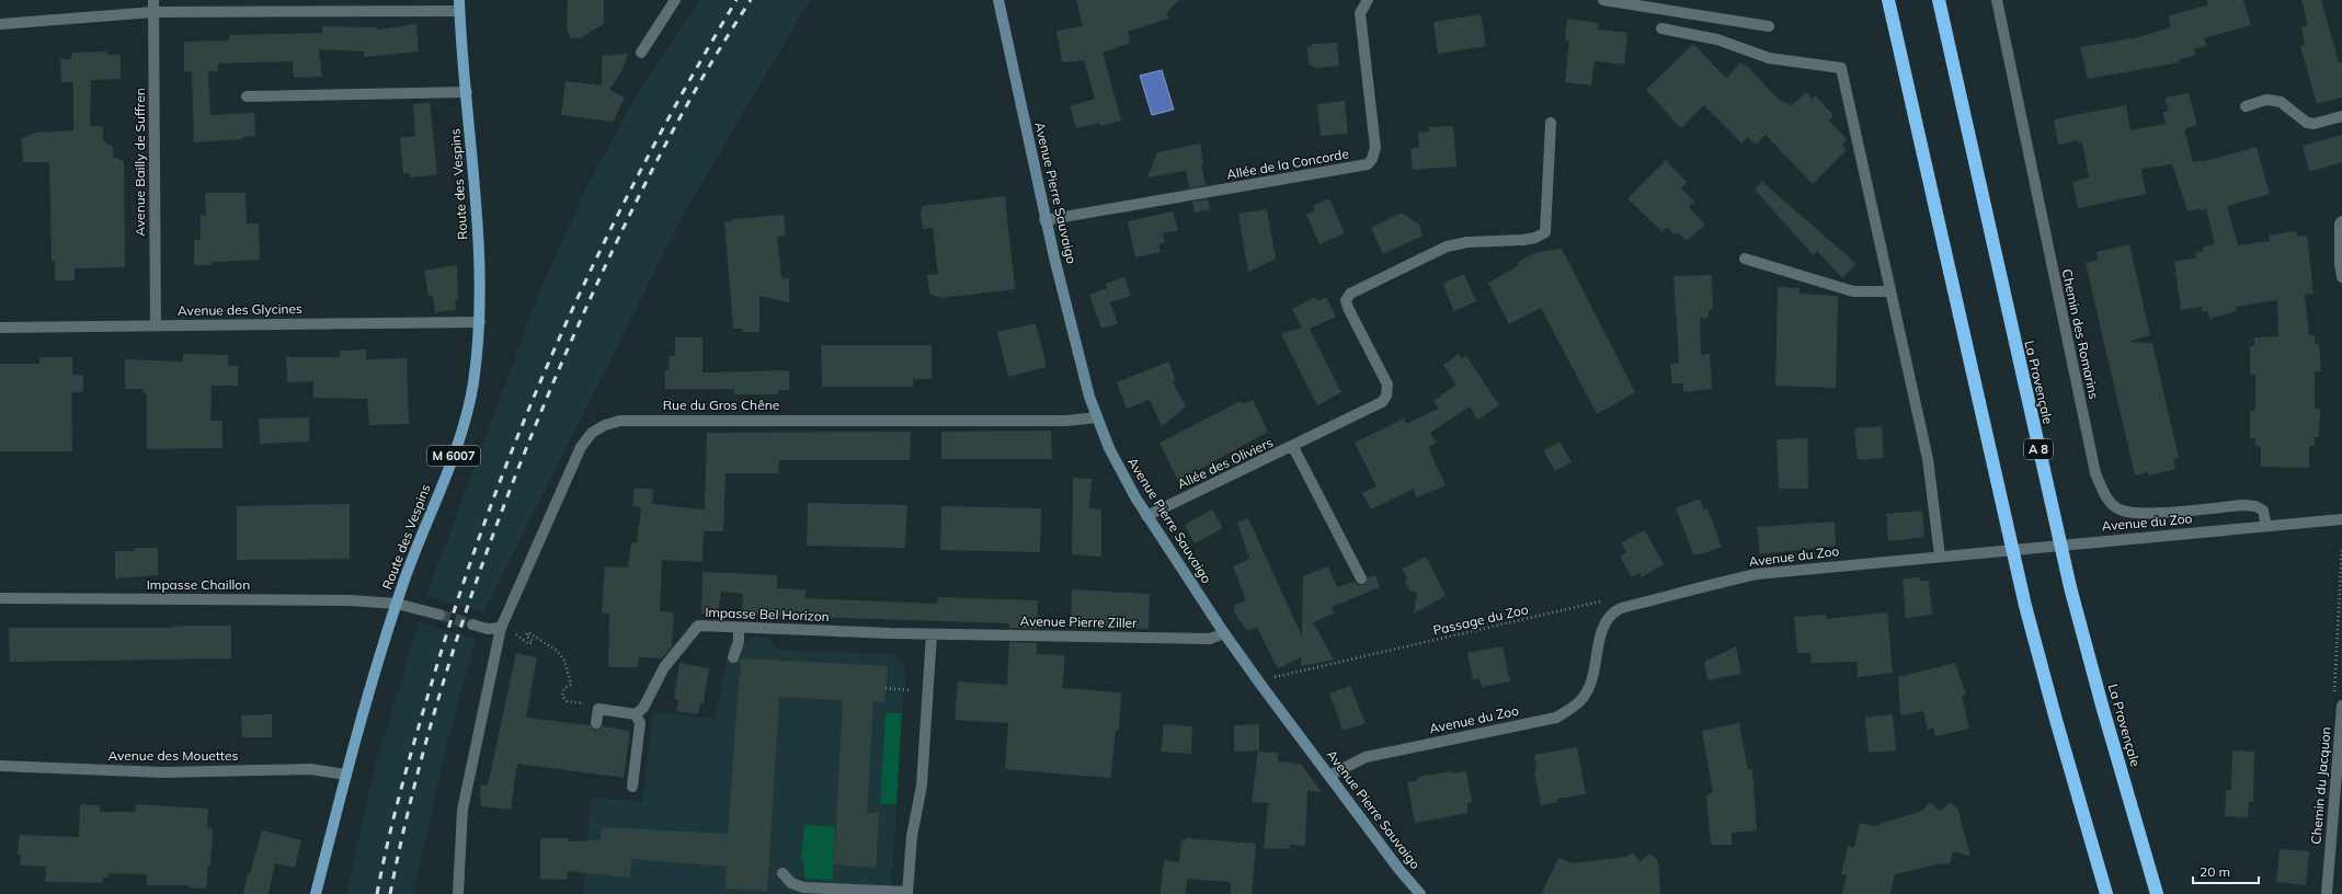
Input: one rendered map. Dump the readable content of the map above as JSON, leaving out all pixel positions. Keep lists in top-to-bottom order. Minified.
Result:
{"streets":{"highway":["La Provençale","A 8"],"main road":["Route des Vespins","Avenue Pierre Sauvaigo","M 6007"],"street":["Avenue Bailly de Suffren","Allée de la Concorde","Avenue des Glycines","Chemin des Romarins","Rue du Gros Chêne","Allée des Oliviers","Avenue du Zoo","Impasse Chaillon","Impasse Bel Horizon","Avenue Pierre Ziller","Avenue des Mouettes","Chemin du Jacquon"],"path":["Passage du Zoo"]},"crossings":[["Avenue Bailly de Suffren","Avenue des Glycines"],["Allée de la Concorde","Avenue Pierre Sauvaigo"],["Route des Vespins","Avenue des Glycines"],["Route des Vespins","Impasse Chaillon"],["Route des Vespins","Avenue des Mouettes"],["Avenue Pierre Sauvaigo","Rue du Gros Chêne"],["Avenue Pierre Sauvaigo","Allée des Oliviers"],["Avenue Pierre Sauvaigo","Avenue du Zoo"],["Avenue Pierre Sauvaigo","Passage du Zoo"],["Avenue Pierre Sauvaigo","Avenue Pierre Ziller"],["Chemin des Romarins","Avenue du Zoo"],["Impasse Bel Horizon","Avenue Pierre Ziller"]],"scale_bar":"20 m"}
